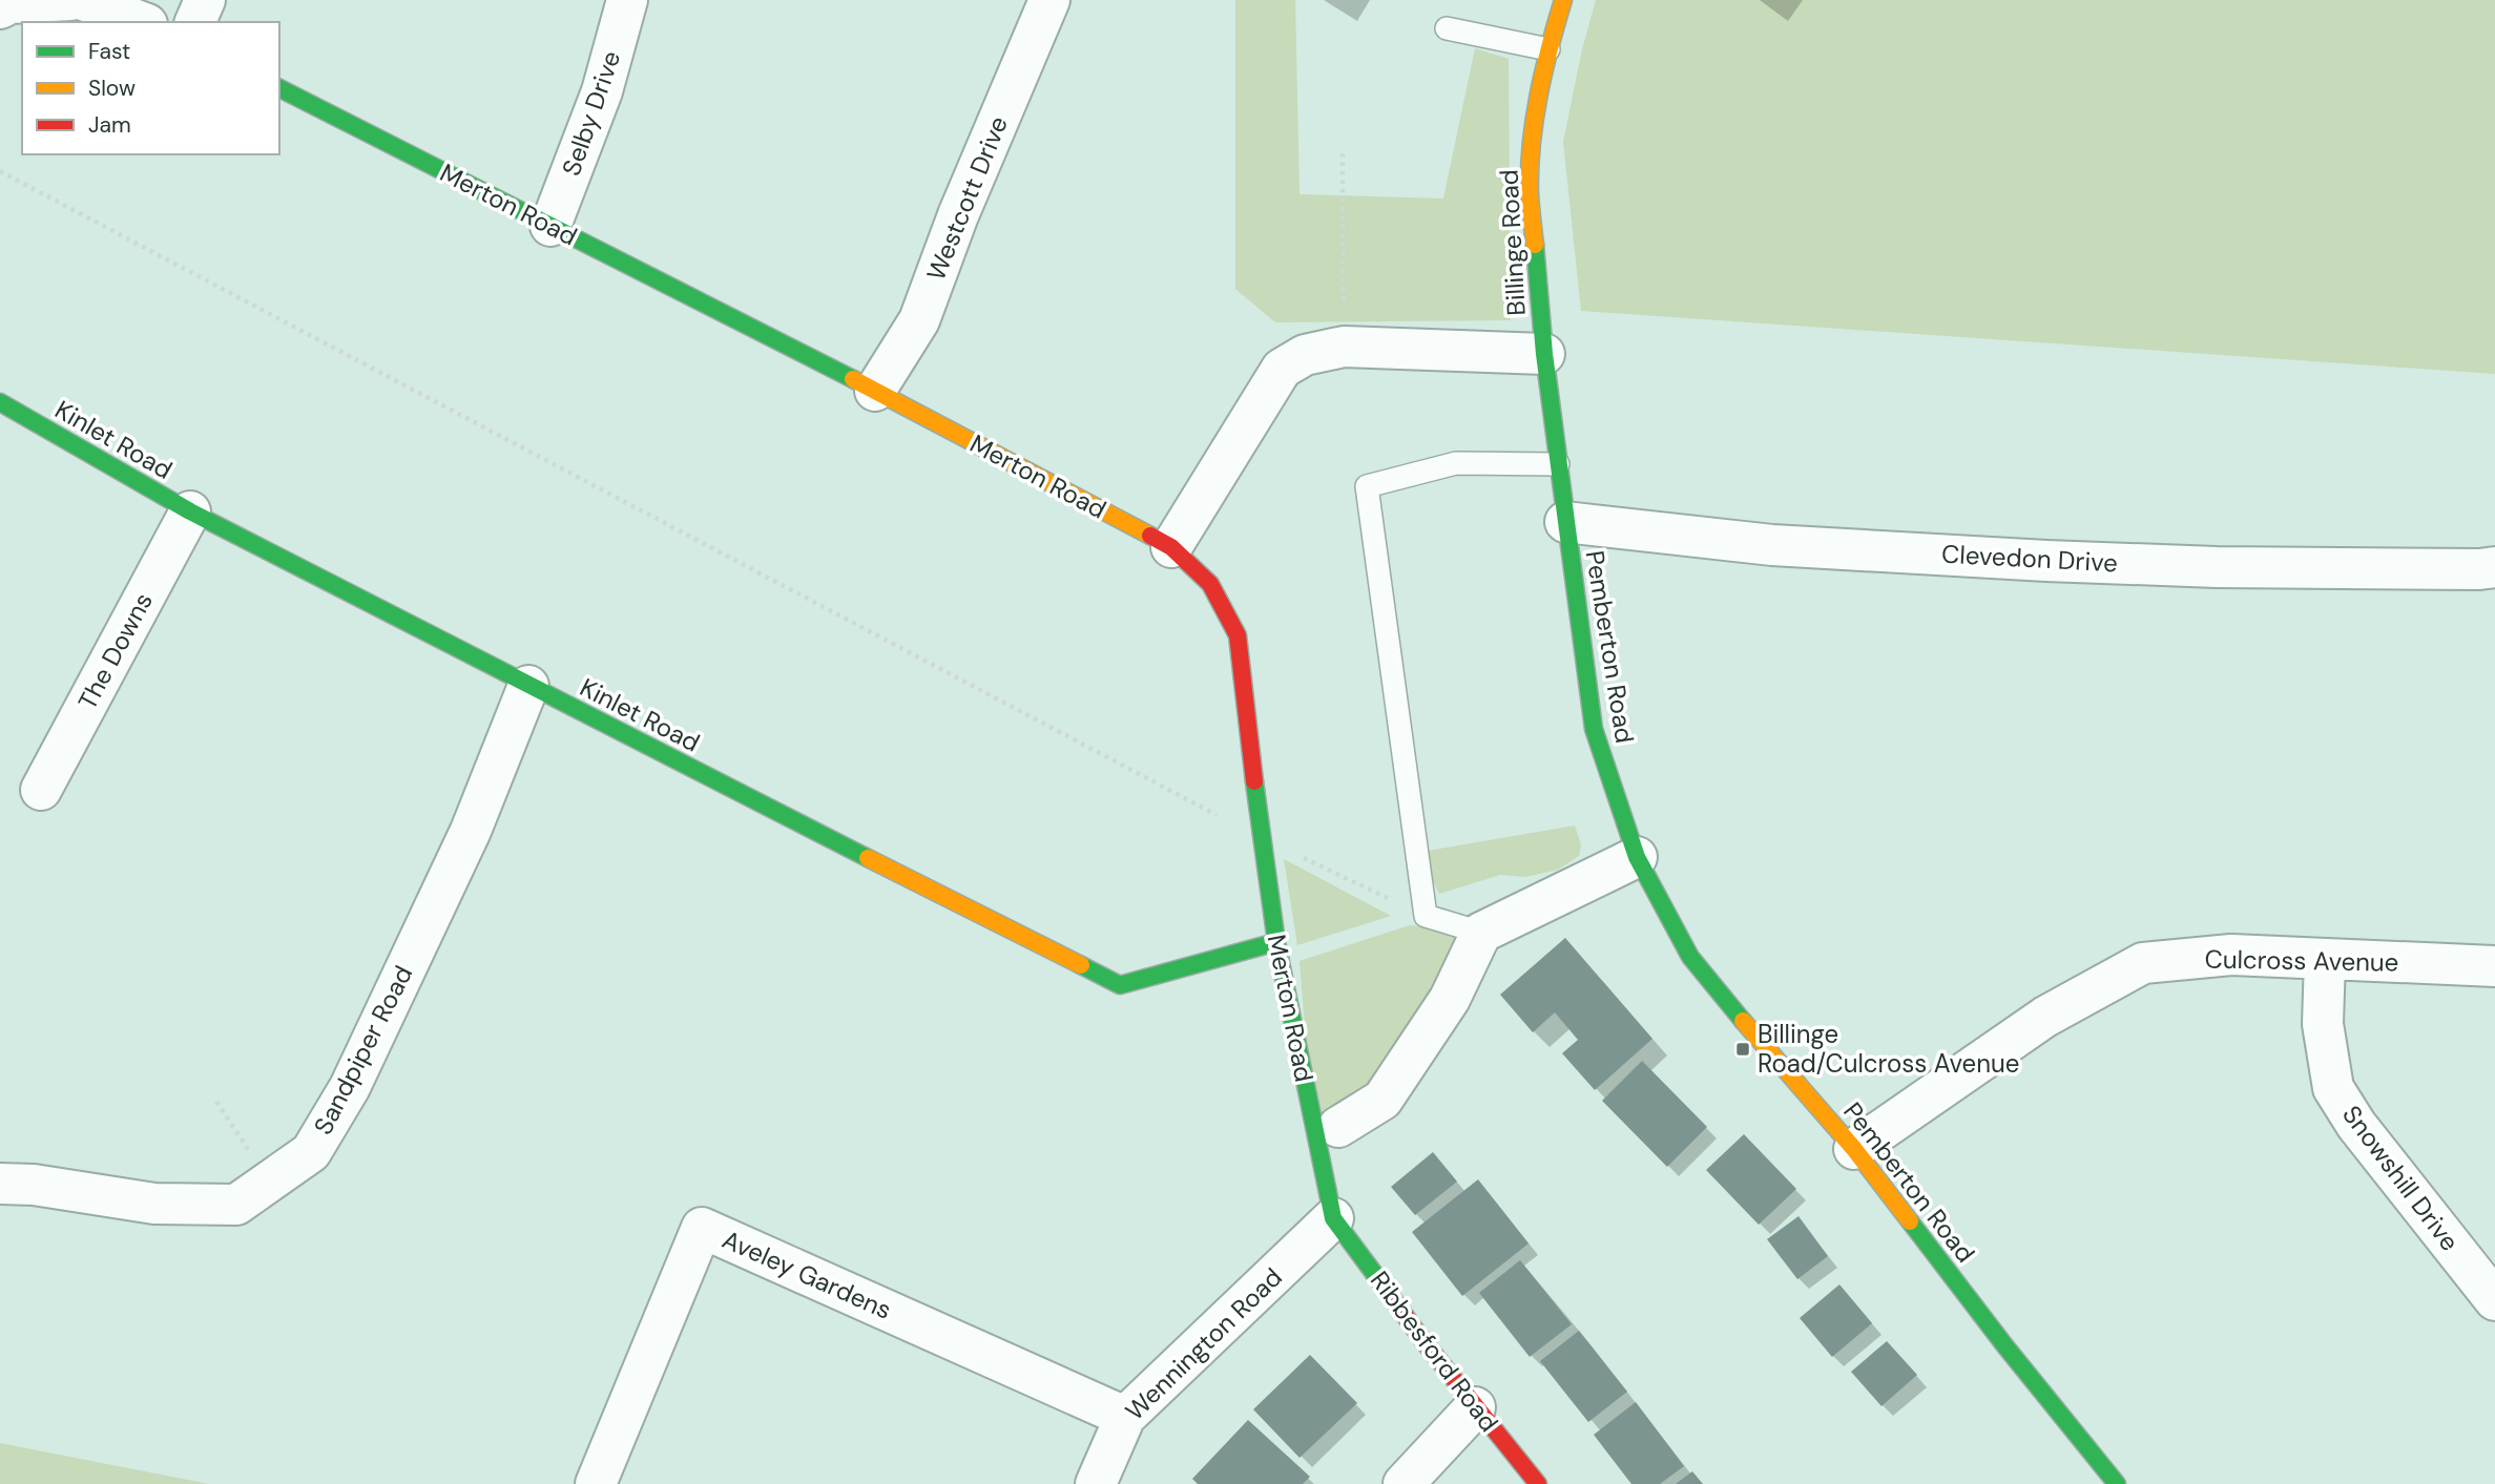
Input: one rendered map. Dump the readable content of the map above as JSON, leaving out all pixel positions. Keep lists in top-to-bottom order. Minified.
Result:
{"streets":{"street":["Selby Drive","Westcott Drive","Merton Road","Billinge Road","Kinlet Road","Clevedon Drive","Pemberton Road","The Downs","Culcross Avenue","Sandpiper Road","Snowshill Drive","Aveley Gardens","Wennington Road","Ribbesford Road"]},"crossings":[["Selby Drive","Merton Road"],["Westcott Drive","Merton Road"],["Merton Road","Kinlet Road"],["Merton Road","Wennington Road"],["Merton Road","Ribbesford Road"],["Billinge Road","Pemberton Road"],["Kinlet Road","The Downs"],["Kinlet Road","Sandpiper Road"],["Clevedon Drive","Pemberton Road"],["Pemberton Road","Culcross Avenue"],["Culcross Avenue","Snowshill Drive"],["Aveley Gardens","Wennington Road"],["Wennington Road","Ribbesford Road"]],"places":{"transit":["Billinge Road/Culcross Avenue"]},"legend":["Fast","Slow","Jam"]}
